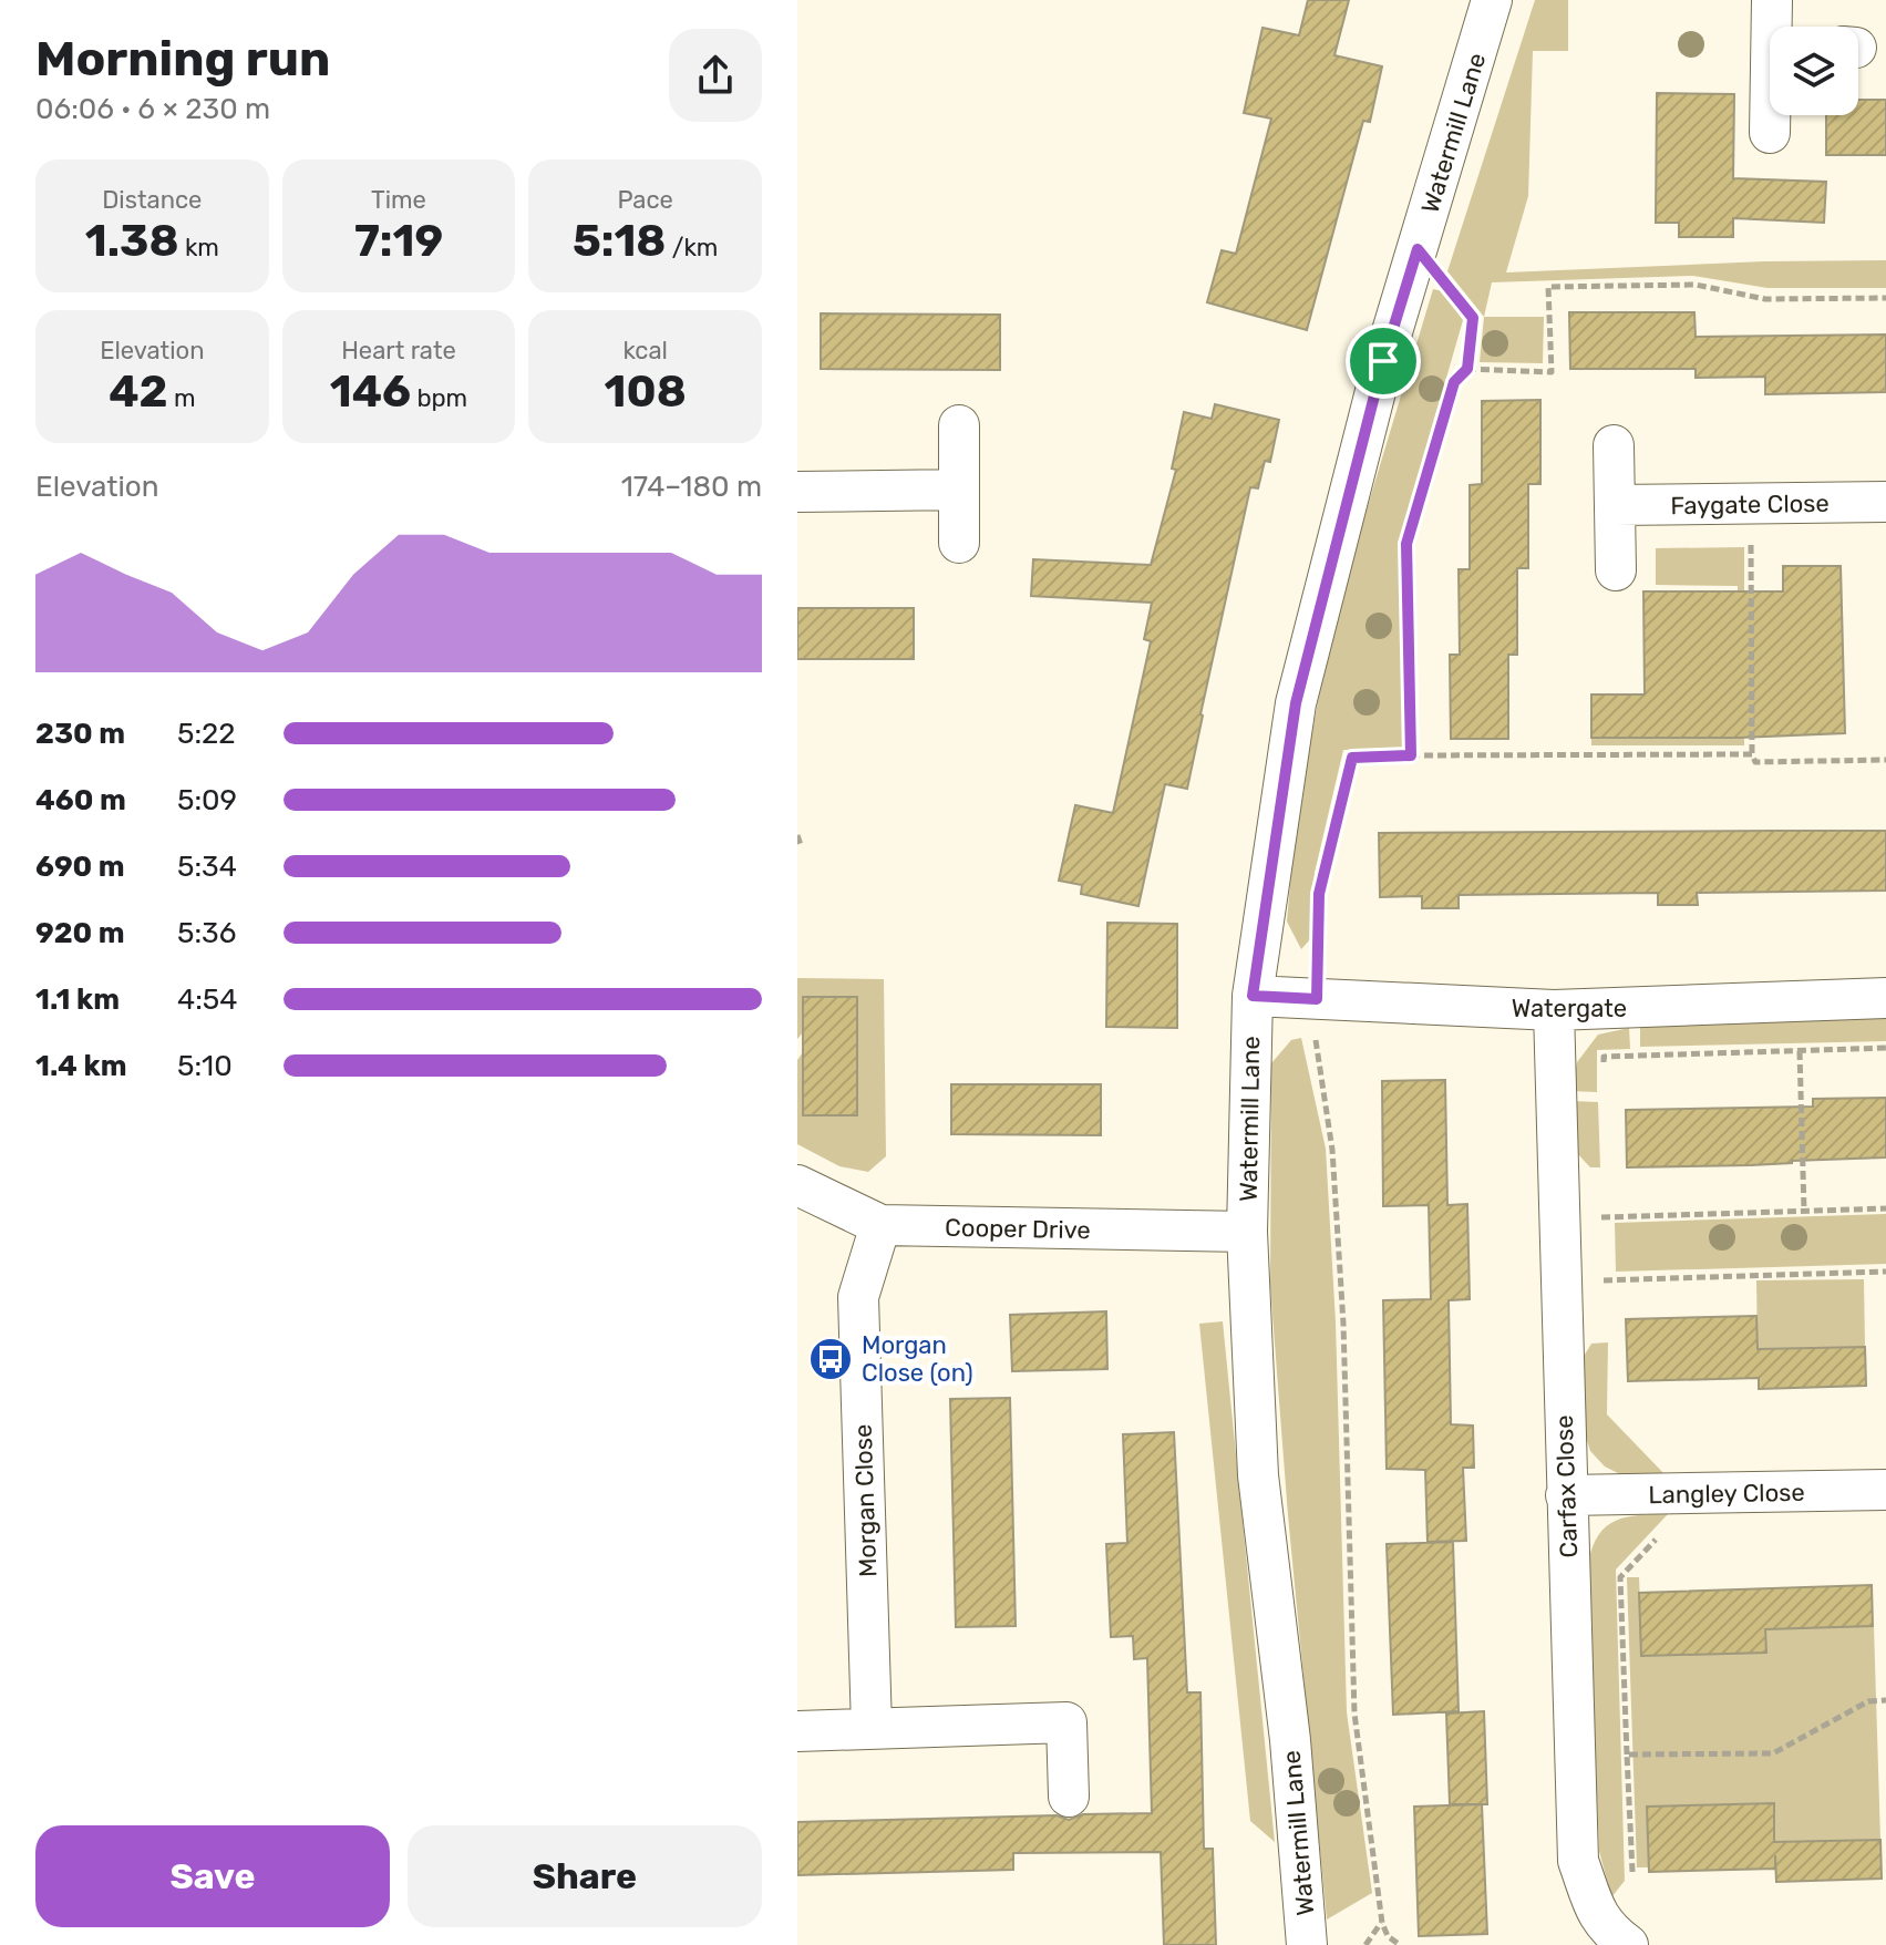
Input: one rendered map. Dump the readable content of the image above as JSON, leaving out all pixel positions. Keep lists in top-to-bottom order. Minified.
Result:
{"streets":{"street":["Watermill Lane","Faygate Close","Watergate","Cooper Drive","Carfax Close","Langley Close","Morgan Close"]},"crossings":[["Watermill Lane","Watergate"],["Watermill Lane","Cooper Drive"],["Watergate","Carfax Close"],["Cooper Drive","Morgan Close"],["Carfax Close","Langley Close"]],"places":{"bus stop":["Morgan Close (on)"]},"page":{"heading":["Morning run","06:06 · 6 × 230 m"],"stats":[["Distance","1.38 km"],["Time","7:19"],["Pace","5:18 /km"],["Elevation","42 m"],["Heart rate","146 bpm"],["kcal","108"]],"chart":["Elevation","174–180 m"],"list":[{"name":"230 m","note":"5:22"},{"name":"460 m","note":"5:09"},{"name":"690 m","note":"5:34"},{"name":"920 m","note":"5:36"},{"name":"1.1 km","note":"4:54"},{"name":"1.4 km","note":"5:10"}],"buttons":["Save","Share"]}}
